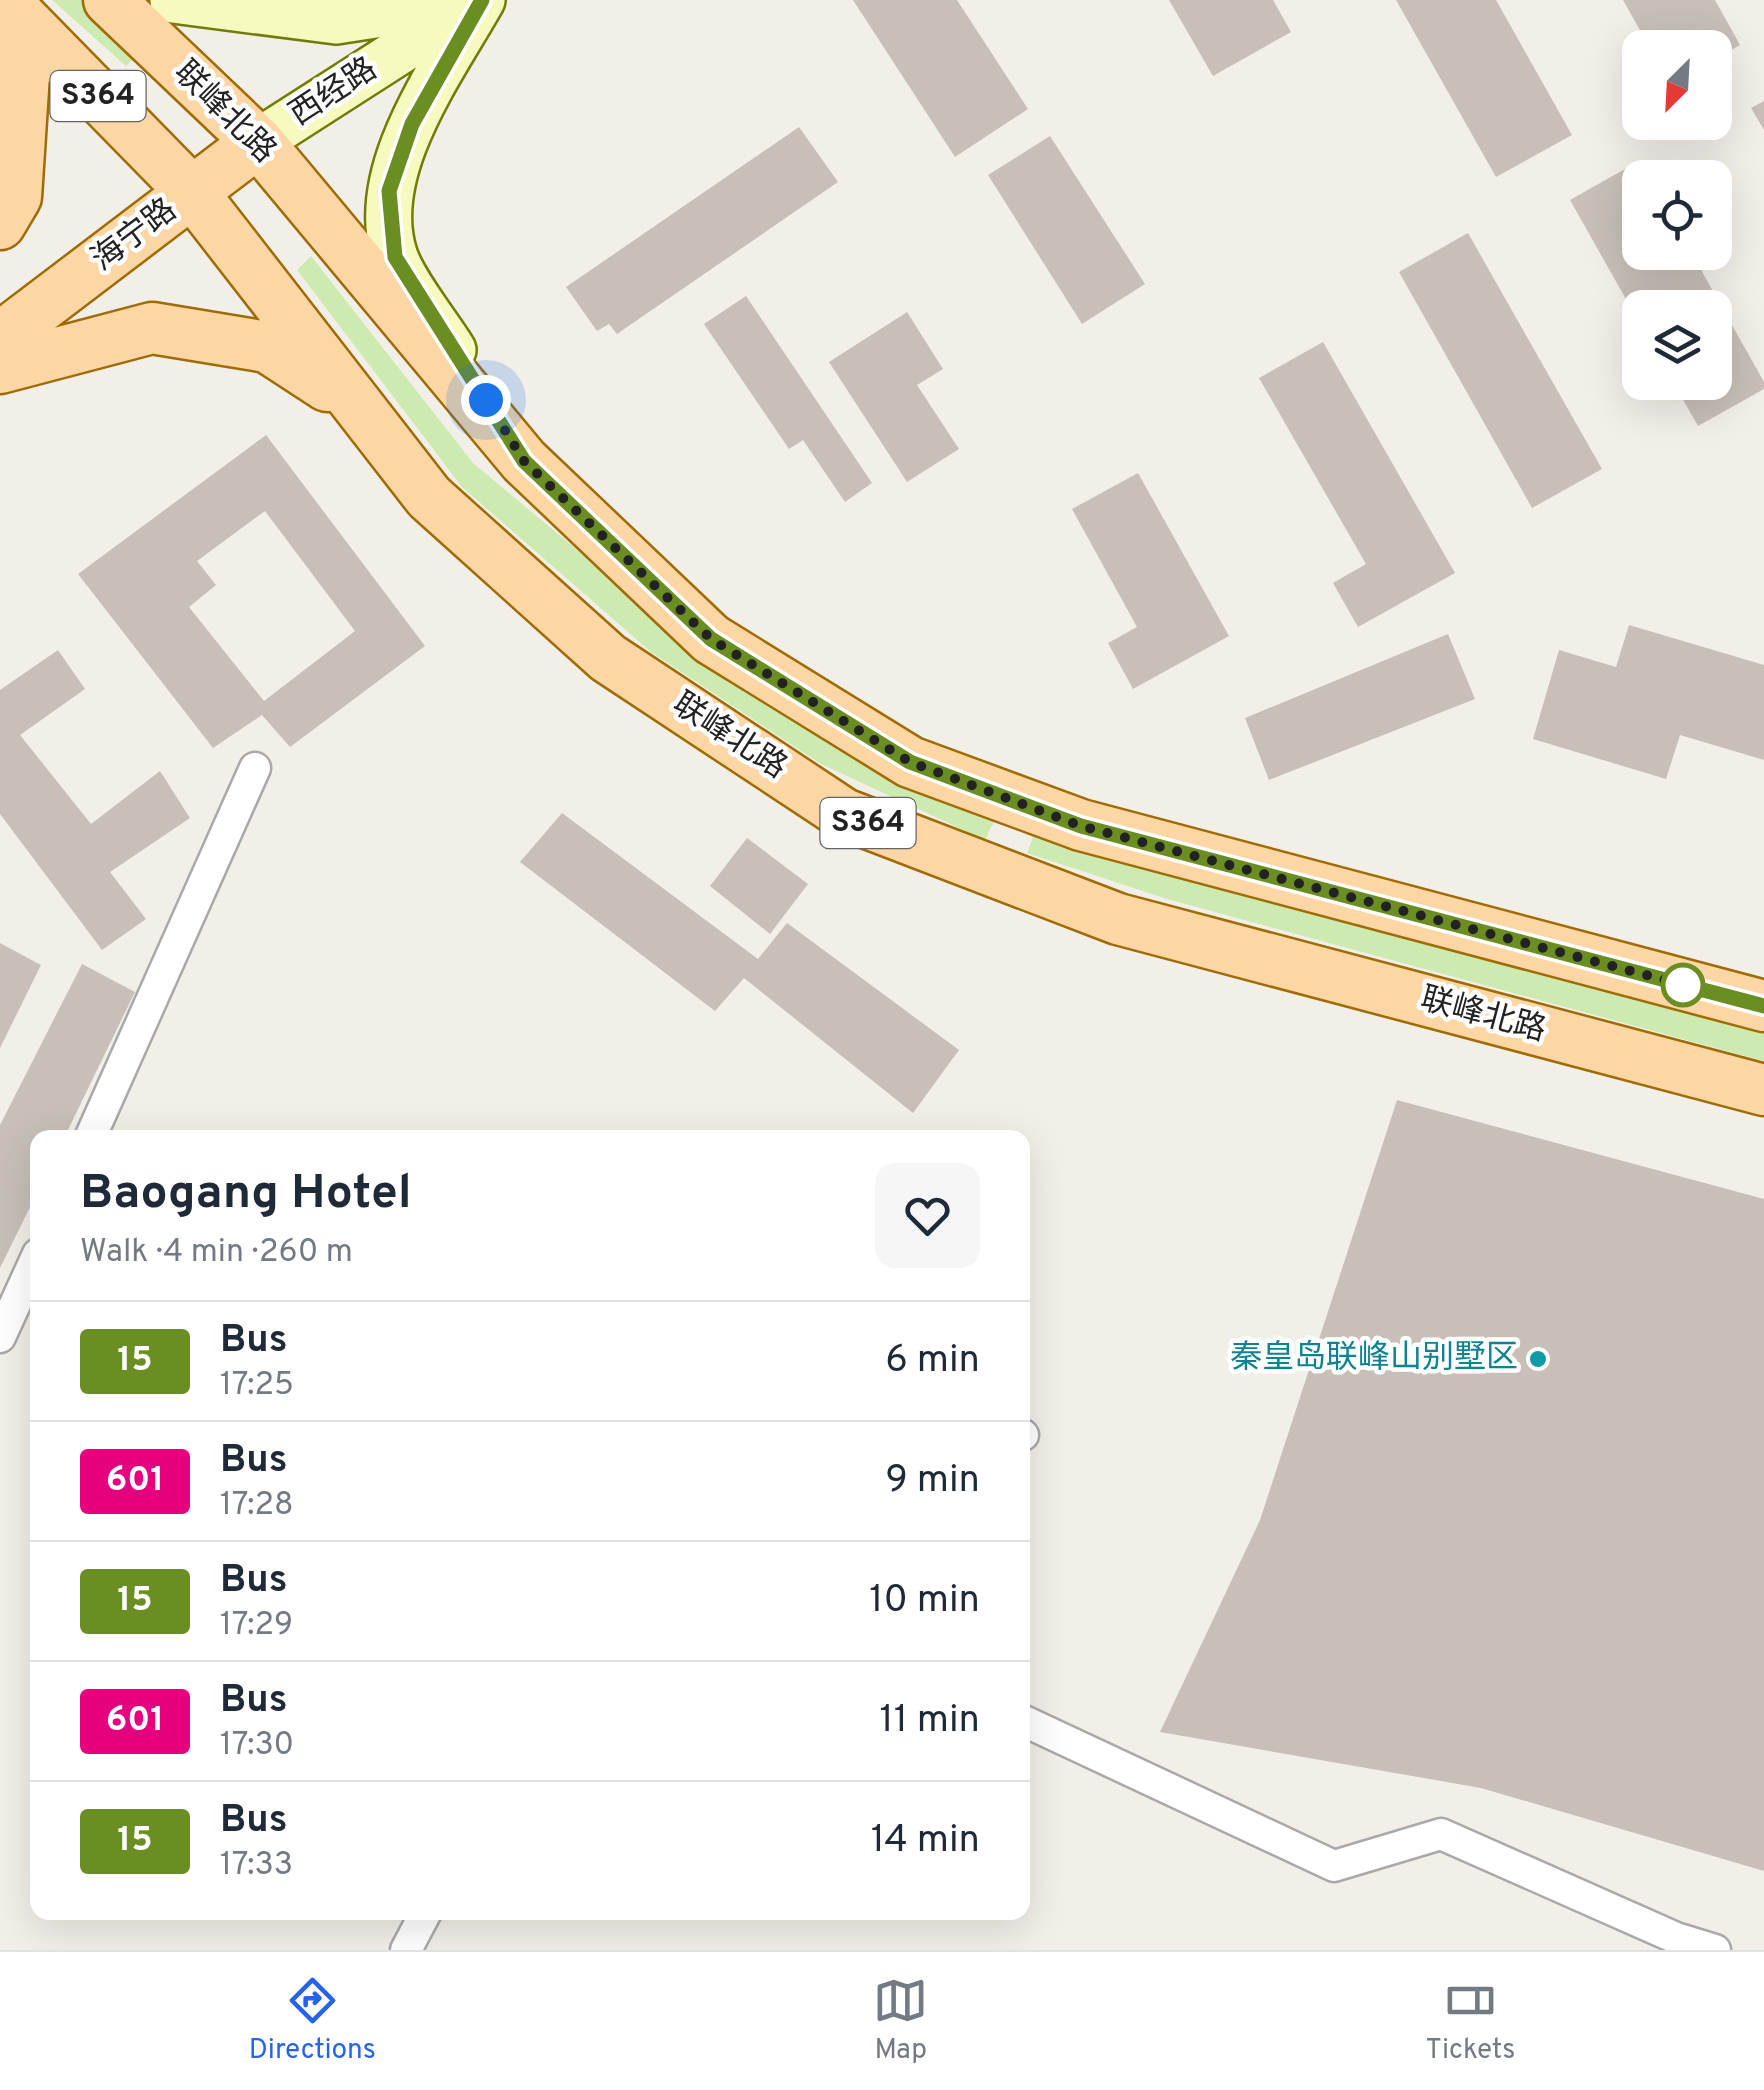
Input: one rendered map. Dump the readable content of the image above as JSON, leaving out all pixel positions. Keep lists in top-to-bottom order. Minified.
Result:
{"streets":{"main road":["西经路","S364","联峰北路","海宁路"]},"crossings":[["西经路","联峰北路"],["西经路","海宁路"],["联峰北路","海宁路"]],"places":["秦皇岛联峰山别墅区"],"lines":["bus line 15"],"north":"bottom left","page":{"heading":["Baogang Hotel","Walk · 4 min · 260 m"],"list":[{"mark":"15","name":"Bus","note":"17:25","value":"6 min"},{"mark":"601","name":"Bus","note":"17:28","value":"9 min"},{"mark":"15","name":"Bus","note":"17:29","value":"10 min"},{"mark":"601","name":"Bus","note":"17:30","value":"11 min"},{"mark":"15","name":"Bus","note":"17:33","value":"14 min"}],"tabs":["Directions","Map","Tickets"]}}
